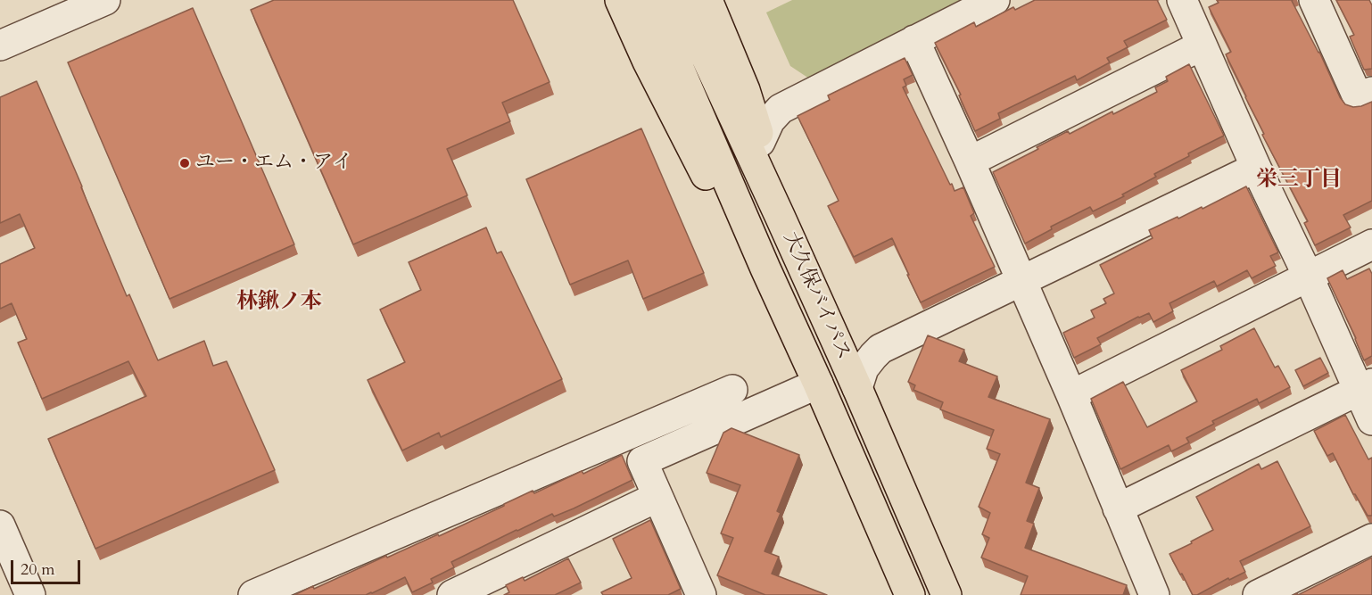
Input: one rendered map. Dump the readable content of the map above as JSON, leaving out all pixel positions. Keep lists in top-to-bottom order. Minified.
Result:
{"streets":{"highway":["大久保バイパス"]},"districts":["栄三丁目","林鍬ノ本"],"places":["ユー・エム・アイ"],"scale_bar":"20 m"}
